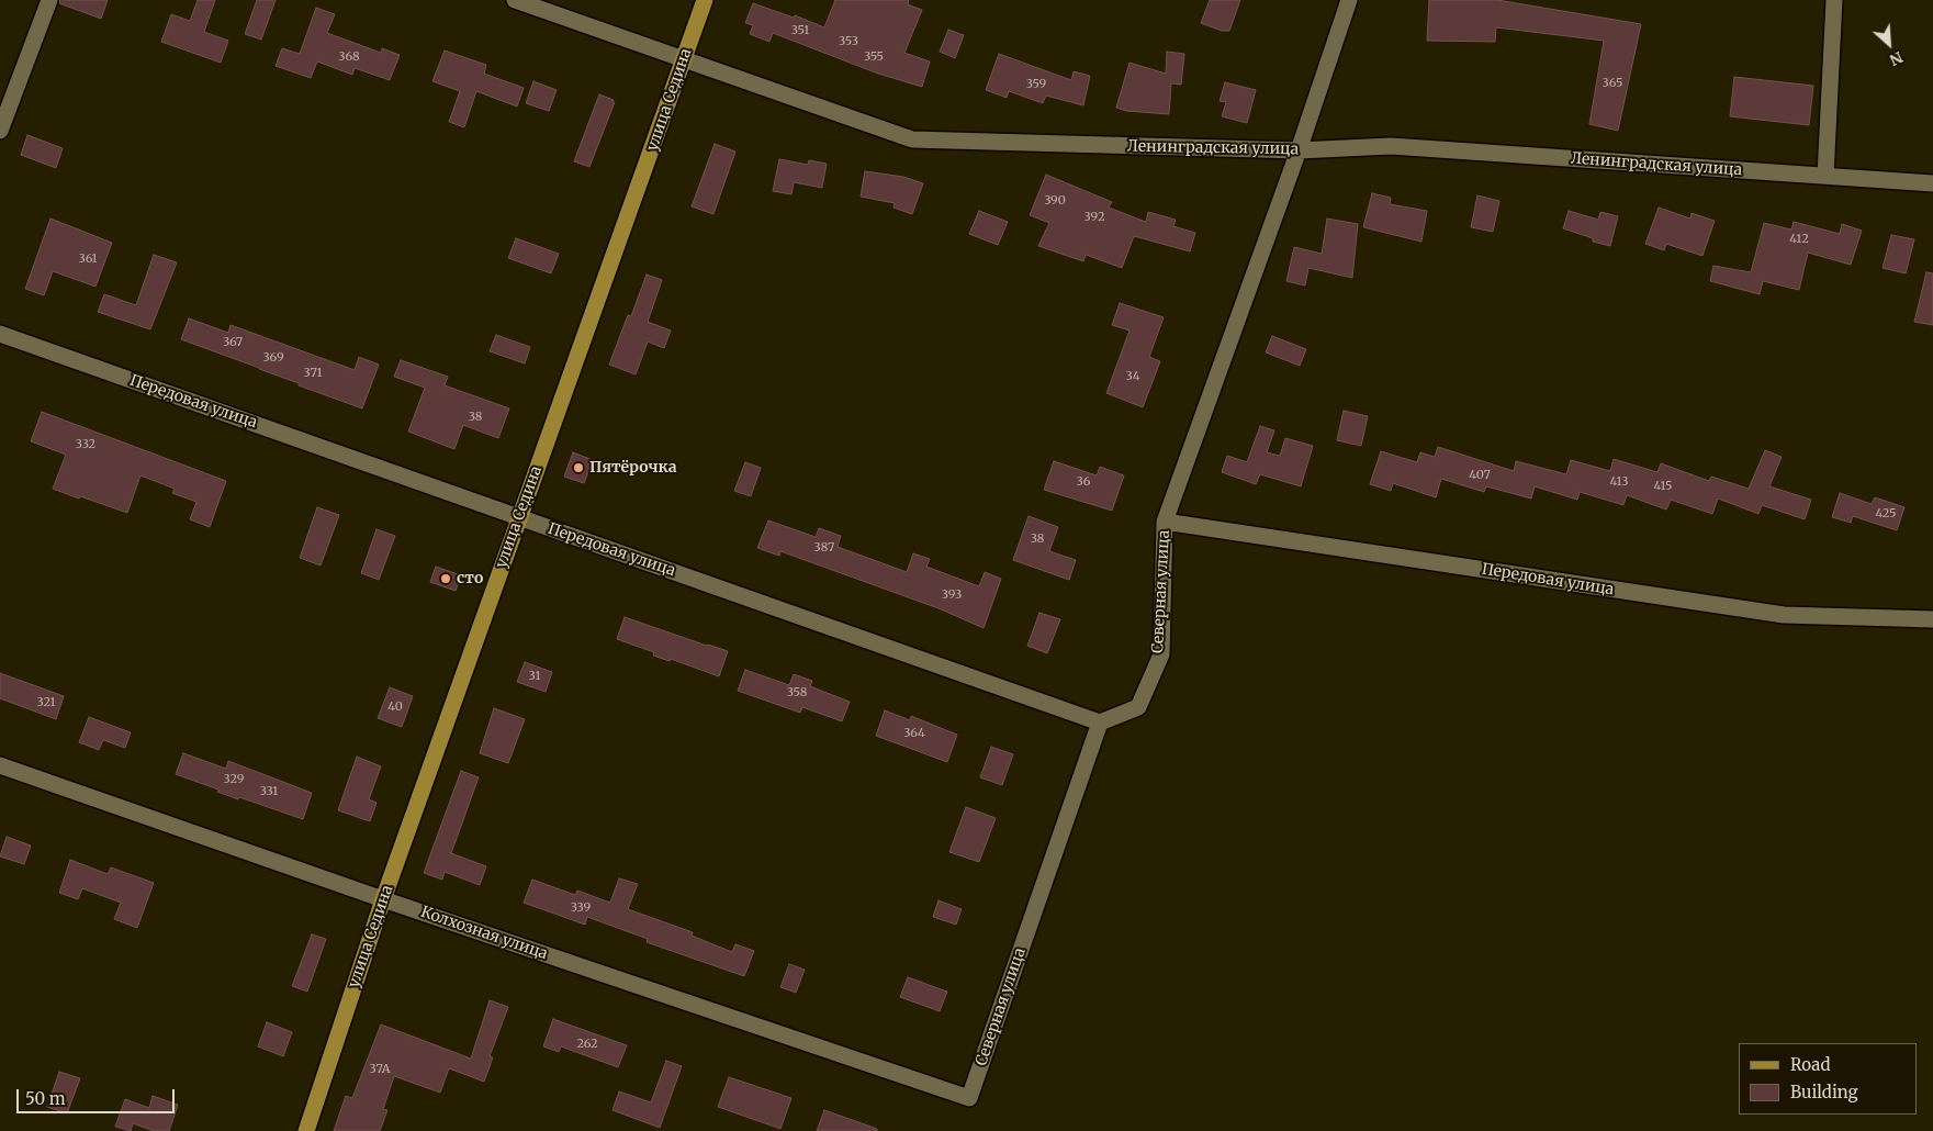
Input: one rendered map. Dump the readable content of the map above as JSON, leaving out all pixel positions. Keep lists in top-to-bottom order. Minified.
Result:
{"streets":{"main road":["улица Седина"],"street":["Ленинградская улица","Передовая улица","Северная улица","Колхозная улица"]},"crossings":[["улица Седина","Ленинградская улица"],["улица Седина","Передовая улица"],["улица Седина","Колхозная улица"],["Ленинградская улица","Северная улица"],["Передовая улица","Северная улица"],["Северная улица","Колхозная улица"]],"places":["Пятёрочка","сто"],"house_numbers":["351","353","368","355","365","359","390","392","412","361","367","369","371","34","38","332","407","36","413","415","425","38","387","393","31","358","321","40","364","329","331","339","262","37А"],"legend":["Road","Building"],"scale_bar":"50 m","north":"bottom right"}
